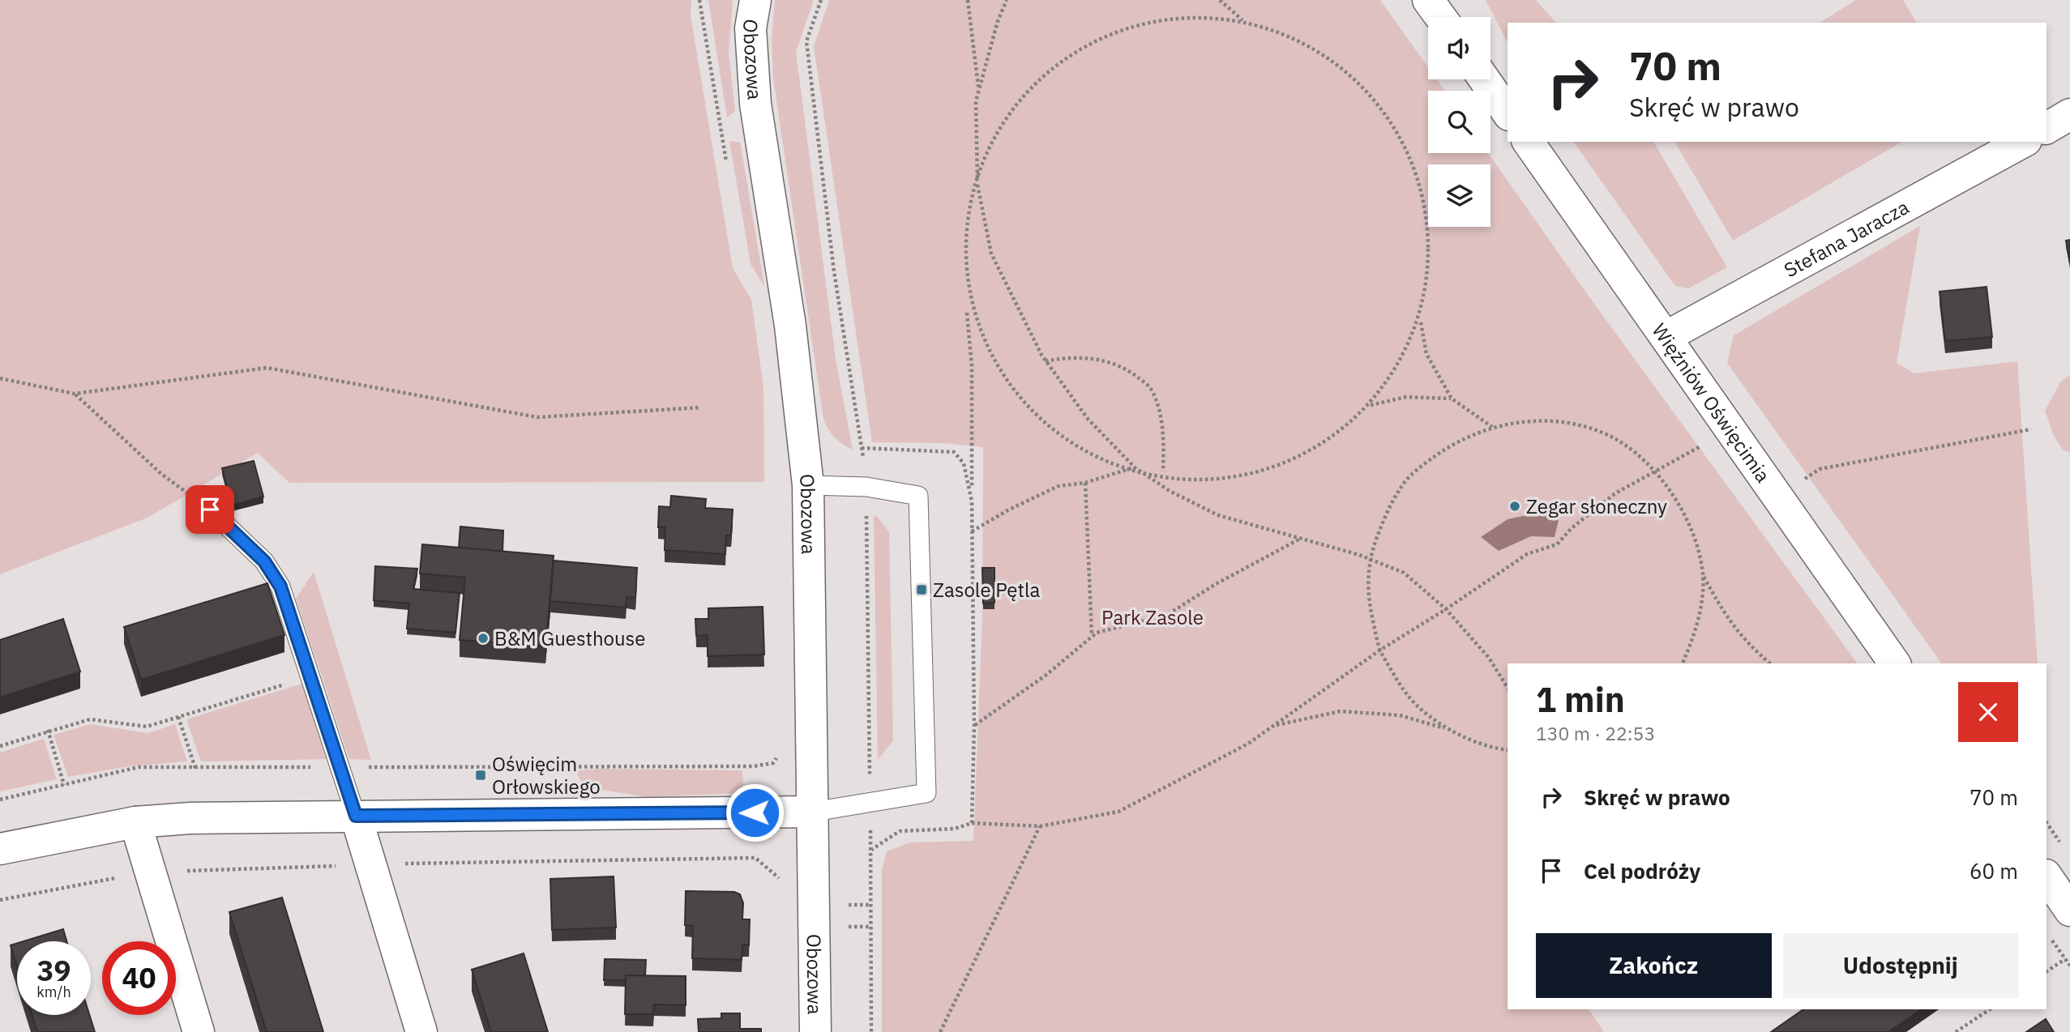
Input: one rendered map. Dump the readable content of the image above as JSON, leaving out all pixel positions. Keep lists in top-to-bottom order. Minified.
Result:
{"streets":{"street":["Obozowa","Stefana Jaracza","Więźniów Oświęcimia"]},"crossings":[["Stefana Jaracza","Więźniów Oświęcimia"]],"parks":["Park Zasole"],"places":{"other":["Zegar słoneczny","B&M Guesthouse"],"transit":["Zasole Pętla","Oświęcim Orłowskiego"]},"page":{"turn":["70 m","Skręć w prawo"],"heading":["1 min","130 m · 22:53"],"list":[{"name":"Skręć w prawo","value":"70 m"},{"name":"Cel podróży","value":"60 m"}],"buttons":["Zakończ","Udostępnij"],"speed":"39 km/h","limit":"40"}}
